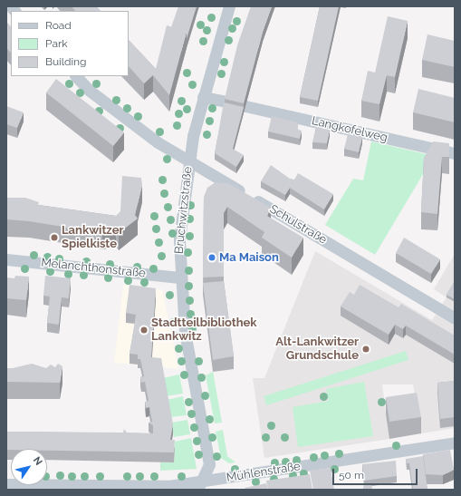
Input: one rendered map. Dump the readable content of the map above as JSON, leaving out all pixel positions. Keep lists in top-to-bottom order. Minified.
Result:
{"streets":{"street":["Langkofelweg","Bruchwitzstraße","Schulstraße","Melanchthonstraße","Mühlenstraße"]},"crossings":[["Bruchwitzstraße","Schulstraße"],["Bruchwitzstraße","Melanchthonstraße"],["Bruchwitzstraße","Mühlenstraße"]],"places":["Lankwitzer Spielkiste","Ma Maison","Stadtteilbibliothek Lankwitz","Alt-Lankwitzer Grundschule"],"legend":["Road","Park","Building"],"scale_bar":"50 m","north":"top right"}
